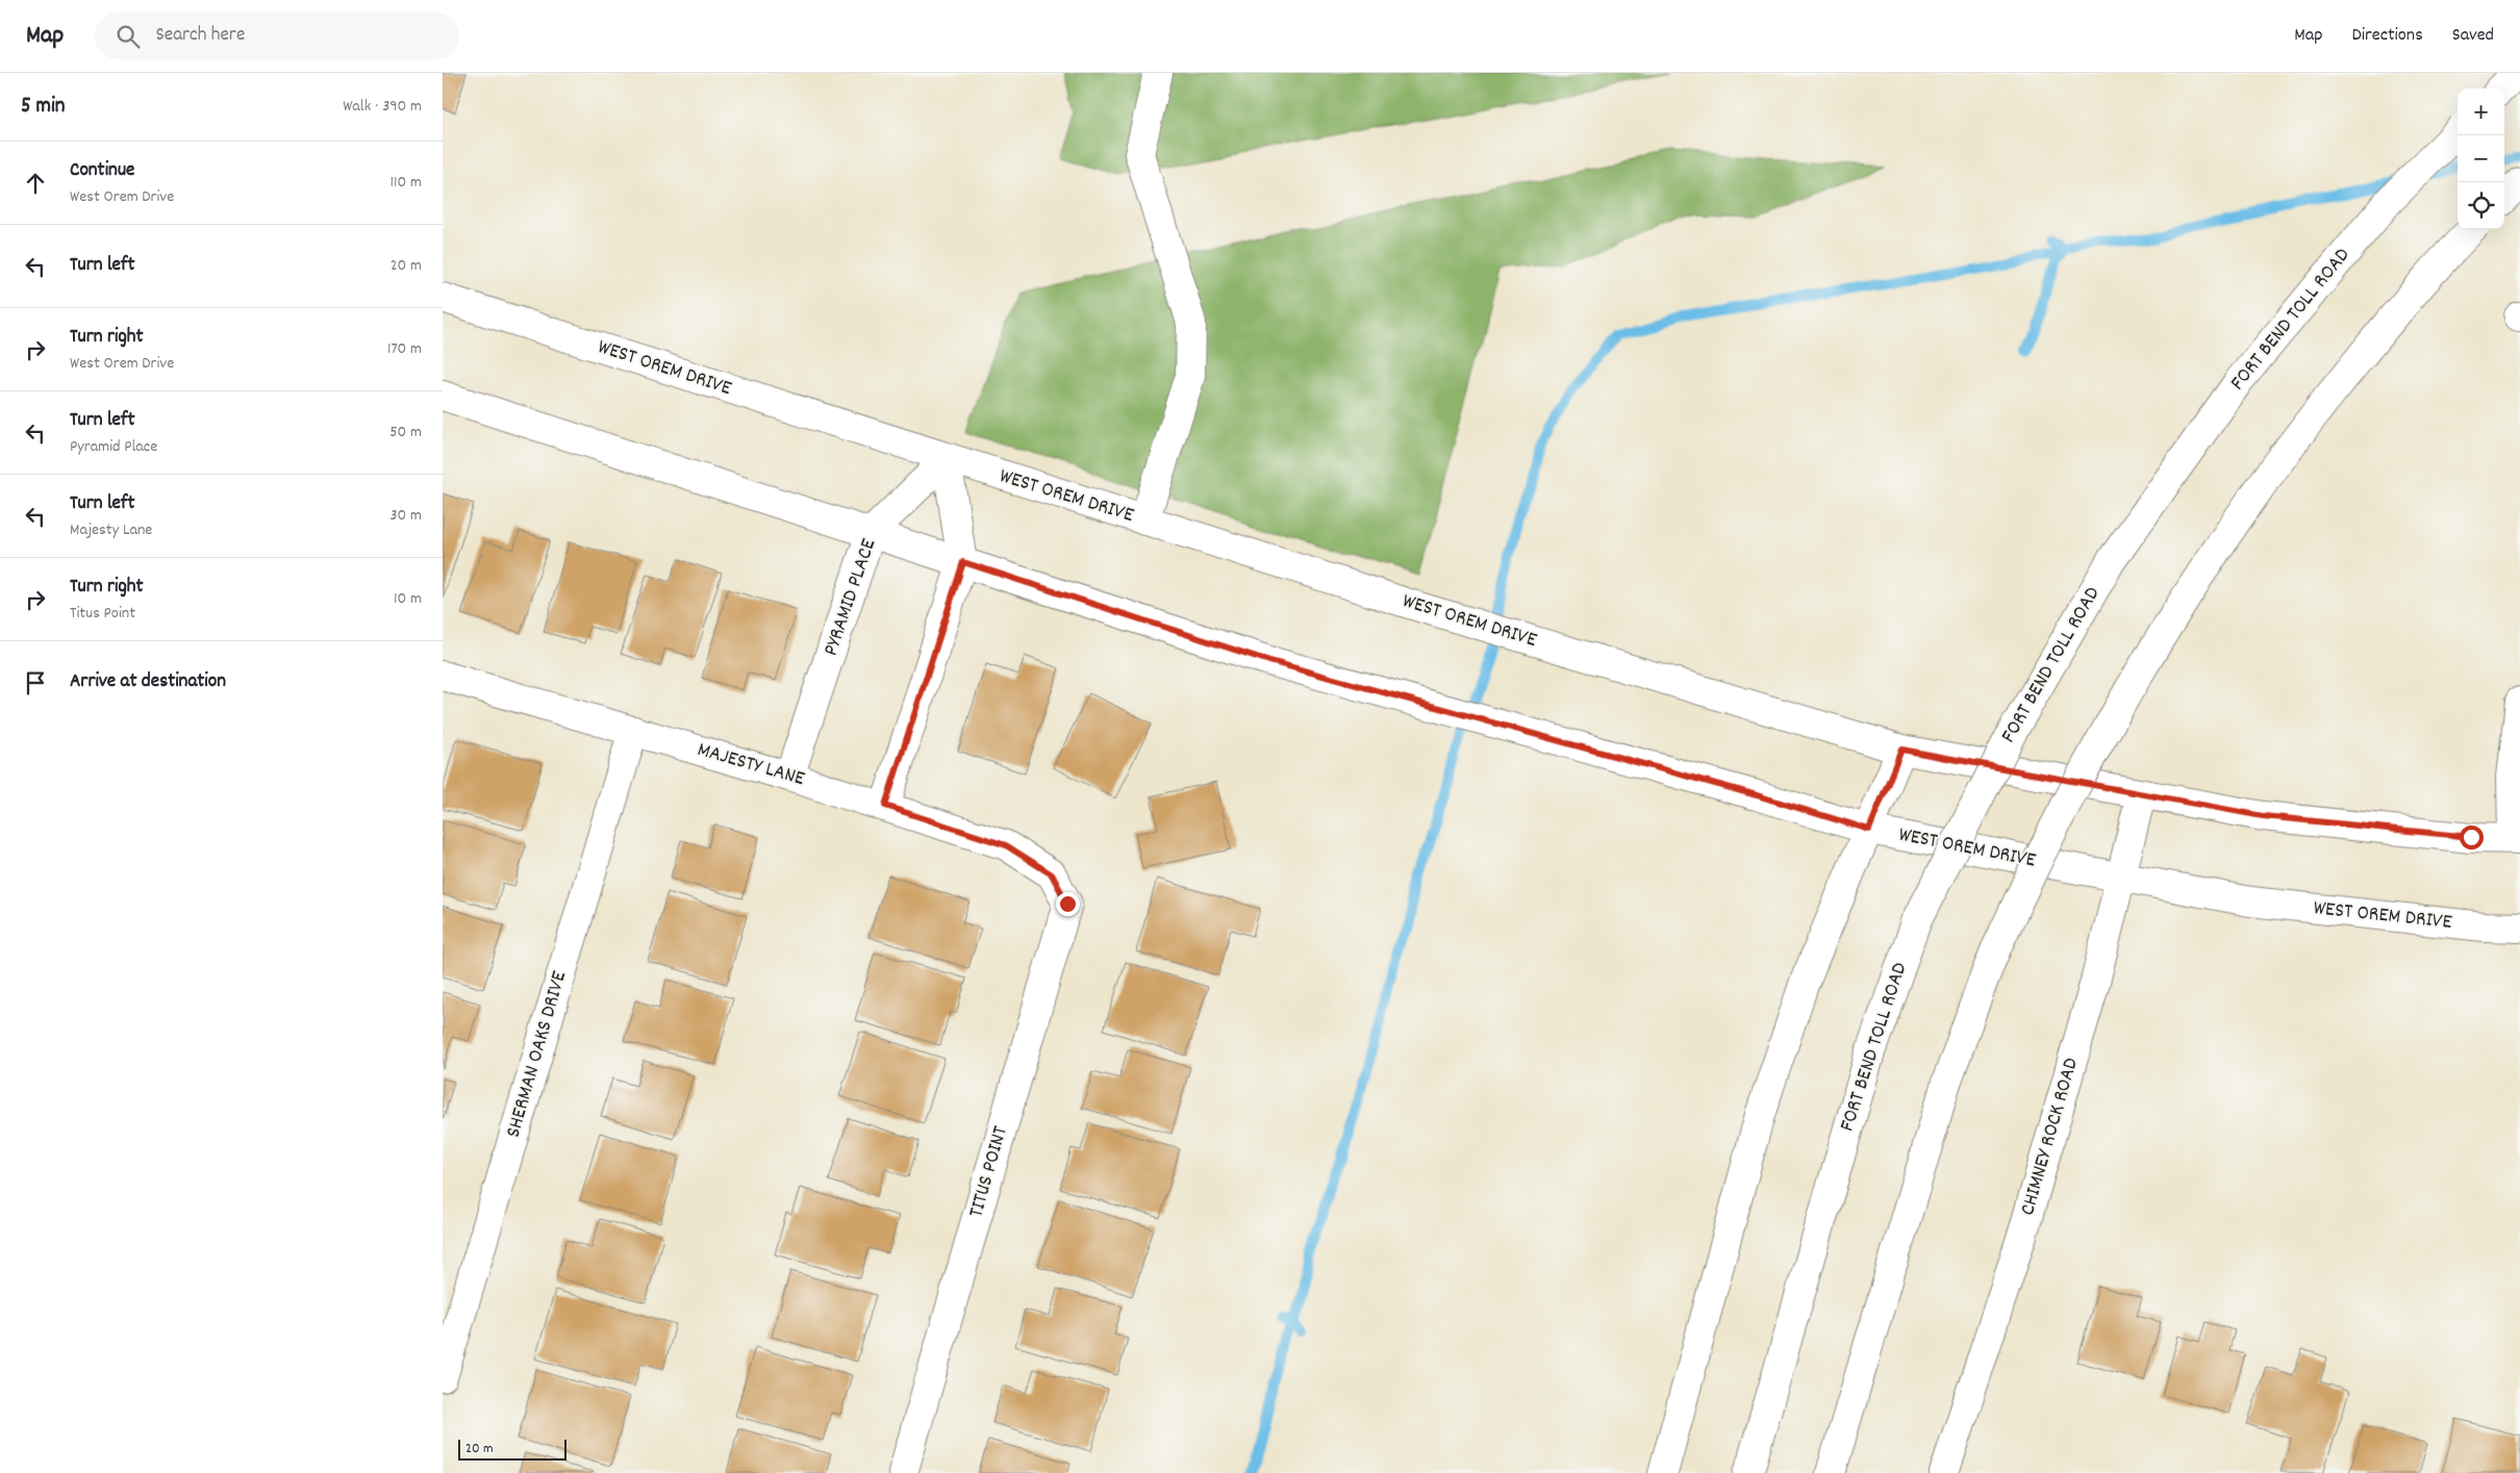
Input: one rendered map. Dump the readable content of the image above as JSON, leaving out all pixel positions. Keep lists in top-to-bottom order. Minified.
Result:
{"streets":{"main road":["FORT BEND TOLL ROAD","WEST OREM DRIVE","PYRAMID PLACE","MAJESTY LANE","SHERMAN OAKS DRIVE","CHIMNEY ROCK ROAD","TITUS POINT"]},"crossings":[["WEST OREM DRIVE","PYRAMID PLACE"],["WEST OREM DRIVE","CHIMNEY ROCK ROAD"],["PYRAMID PLACE","MAJESTY LANE"],["MAJESTY LANE","SHERMAN OAKS DRIVE"],["MAJESTY LANE","TITUS POINT"]],"scale_bar":"20 m","page":{"header":"Map","search":"Search here","nav":["Map","Directions","Saved"],"heading":["5 min","Walk · 390 m"],"map_buttons":["+","−"],"list":[["Continue","West Orem Drive","110 m"],["Turn left","20 m"],["Turn right","West Orem Drive","170 m"],["Turn left","Pyramid Place","50 m"],["Turn left","Majesty Lane","30 m"],["Turn right","Titus Point","10 m"],"Arrive at destination"],"scale":"20 m"}}
